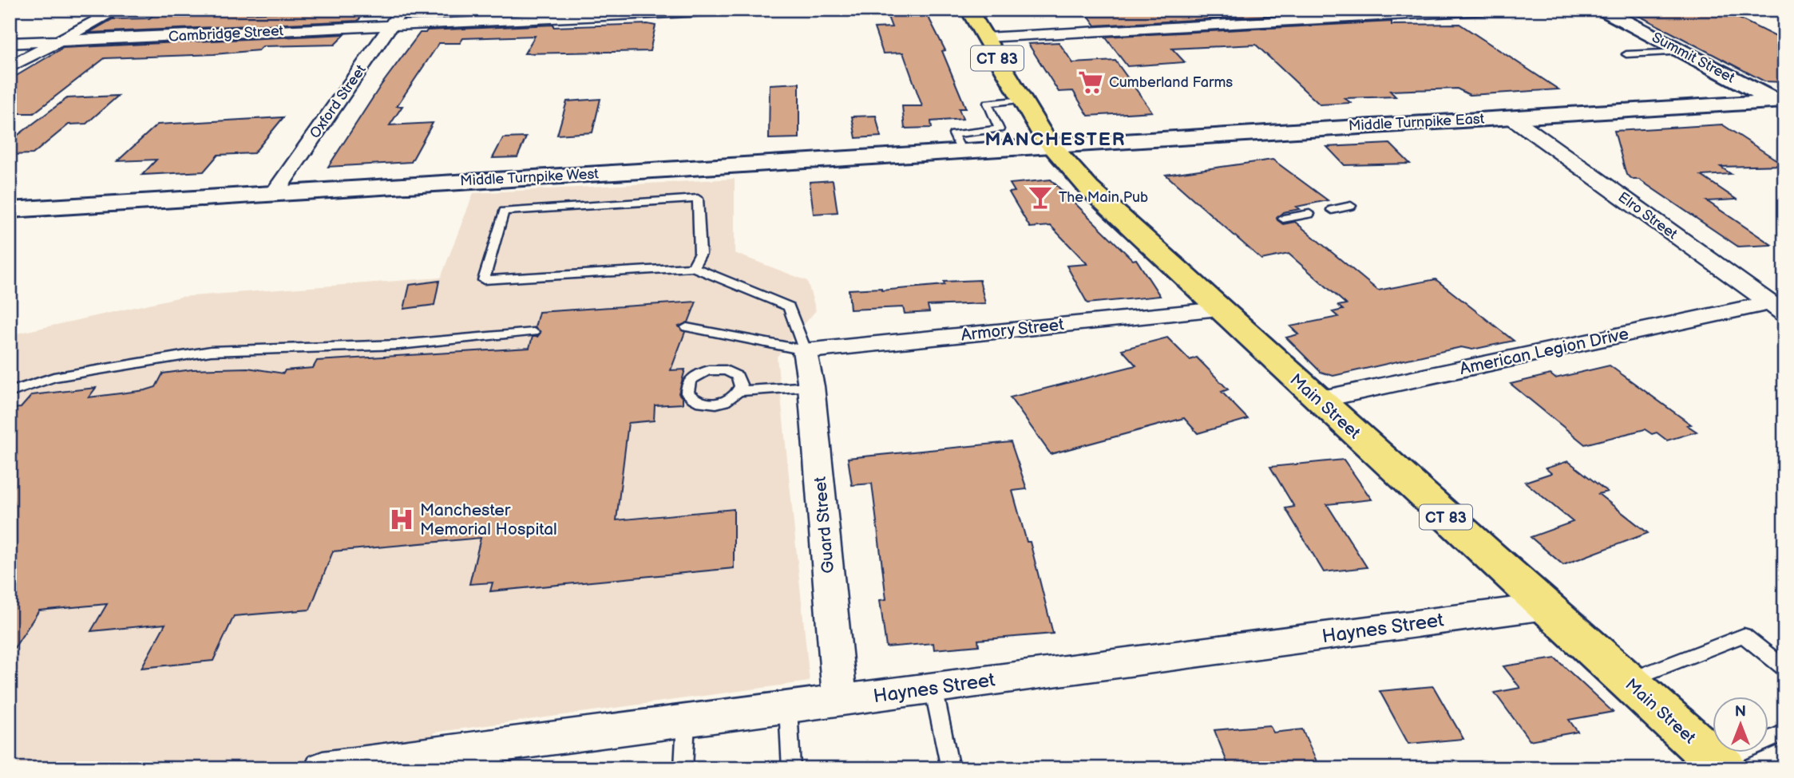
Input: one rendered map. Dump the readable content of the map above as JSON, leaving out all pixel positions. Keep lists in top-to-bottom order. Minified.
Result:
{"streets":{"main road":["Summit Street","CT 83","Middle Turnpike East","Middle Turnpike West","Main Street"],"street":["Cambridge Street","Oxford Street","Elro Street","Armory Street","American Legion Drive","Guard Street","Haynes Street"]},"crossings":[["Cambridge Street","Oxford Street"],["Summit Street","Middle Turnpike East"],["Oxford Street","Middle Turnpike West"],["Middle Turnpike East","Middle Turnpike West"],["Middle Turnpike East","Elro Street"],["Middle Turnpike East","Main Street"],["Middle Turnpike West","Main Street"],["Elro Street","American Legion Drive"],["Armory Street","Main Street"],["Armory Street","Guard Street"],["American Legion Drive","Main Street"],["Main Street","Haynes Street"],["Guard Street","Haynes Street"]],"districts":["MANCHESTER"],"places":{"supermarket":["Cumberland Farms"],"bar":["The Main Pub"],"hospital":["Manchester Memorial Hospital"]},"north":"top"}
